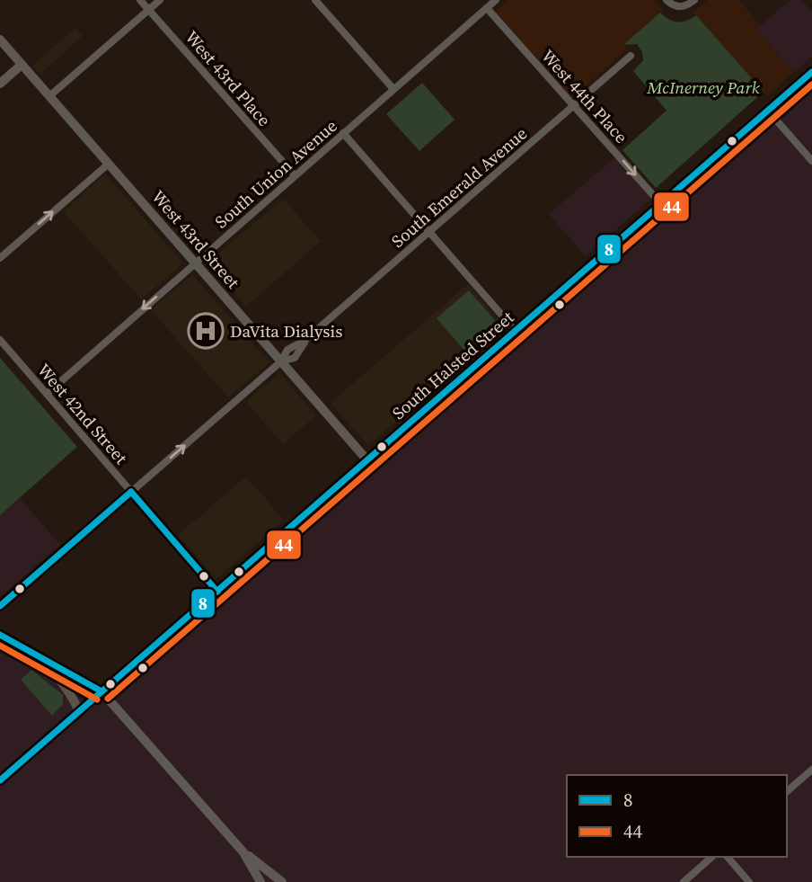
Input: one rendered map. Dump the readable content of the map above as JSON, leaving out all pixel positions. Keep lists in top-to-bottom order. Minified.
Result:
{"streets":{"main road":["South Halsted Street"],"street":["West 43rd Place","West 44th Place","South Union Avenue","South Emerald Avenue","West 43rd Street","West 42nd Street"]},"crossings":[["West 43rd Place","South Union Avenue"],["West 44th Place","South Union Avenue"],["West 44th Place","South Emerald Avenue"],["West 44th Place","South Halsted Street"],["South Union Avenue","West 43rd Street"],["South Union Avenue","West 42nd Street"],["South Emerald Avenue","West 43rd Street"],["South Emerald Avenue","West 42nd Street"],["West 43rd Street","South Halsted Street"],["South Halsted Street","West 42nd Street"]],"one_way":["West 44th Place"],"parks":["McInerney Park"],"places":{"hospital":["DaVita Dialysis"]},"lines":["transit line 8","transit line 44"],"legend":["8","44"]}
